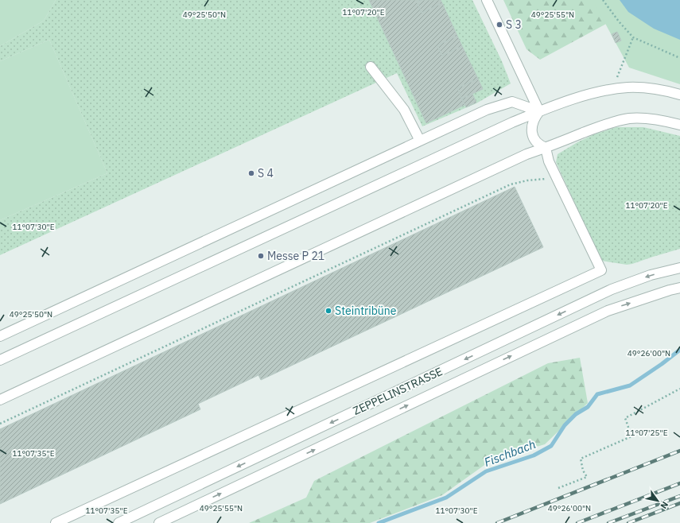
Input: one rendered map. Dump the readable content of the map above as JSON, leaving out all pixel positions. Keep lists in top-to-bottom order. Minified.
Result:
{"streets":{"street":["ZEPPELINSTRASSE"]},"water":["Fischbach"],"places":["S 3","S 4","Messe P 21","Steintribüne"],"north":"bottom right","coordinates":["11°07'20\"E","49°25'50\"N","49°25'55\"N","11°07'30\"E","49°26'00\"N","11°07'25\"E","11°07'35\"E"]}
